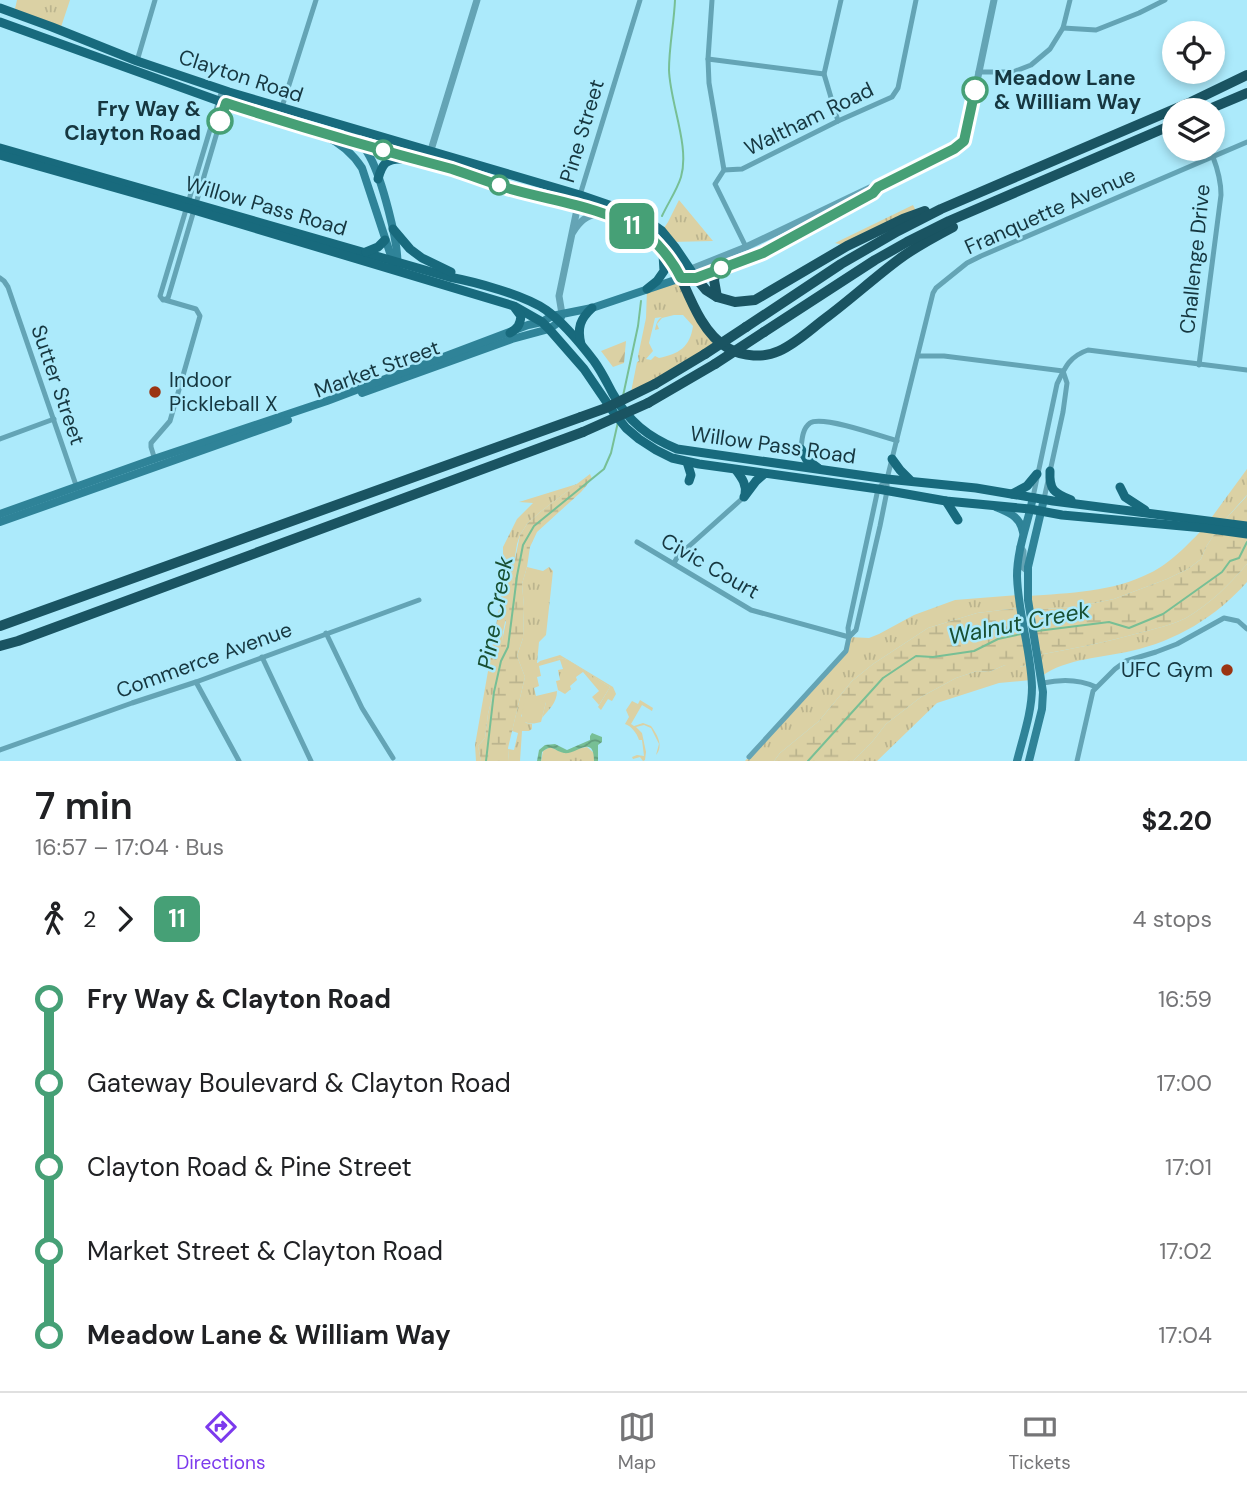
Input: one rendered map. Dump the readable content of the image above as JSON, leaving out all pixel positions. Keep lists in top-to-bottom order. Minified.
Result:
{"streets":{"main road":["Clayton Road","Willow Pass Road","Market Street"],"street":["Waltham Road","Pine Street","Franquette Avenue","Challenge Drive","Sutter Street","Civic Court","Commerce Avenue"]},"crossings":[["Clayton Road","Pine Street"],["Clayton Road","Market Street"],["Pine Street","Willow Pass Road"],["Pine Street","Market Street"],["Willow Pass Road","Franquette Avenue"],["Willow Pass Road","Market Street"],["Market Street","Sutter Street"]],"water":["Pine Creek","Walnut Creek"],"places":["Meadow Lane & William Way","Fry Way & Clayton Road","Indoor Pickleball X","UFC Gym"],"lines":["bus line 11"],"page":{"on_map":"11","heading":["7 min","16:57 – 17:04 · Bus","$2.20"],"legs":["2","11","4 stops"],"list":[{"name":"Fry Way & Clayton Road","value":"16:59"},{"name":"Gateway Boulevard & Clayton Road","value":"17:00"},{"name":"Clayton Road & Pine Street","value":"17:01"},{"name":"Market Street & Clayton Road","value":"17:02"},{"name":"Meadow Lane & William Way","value":"17:04"}],"tabs":["Directions","Map","Tickets"]}}
